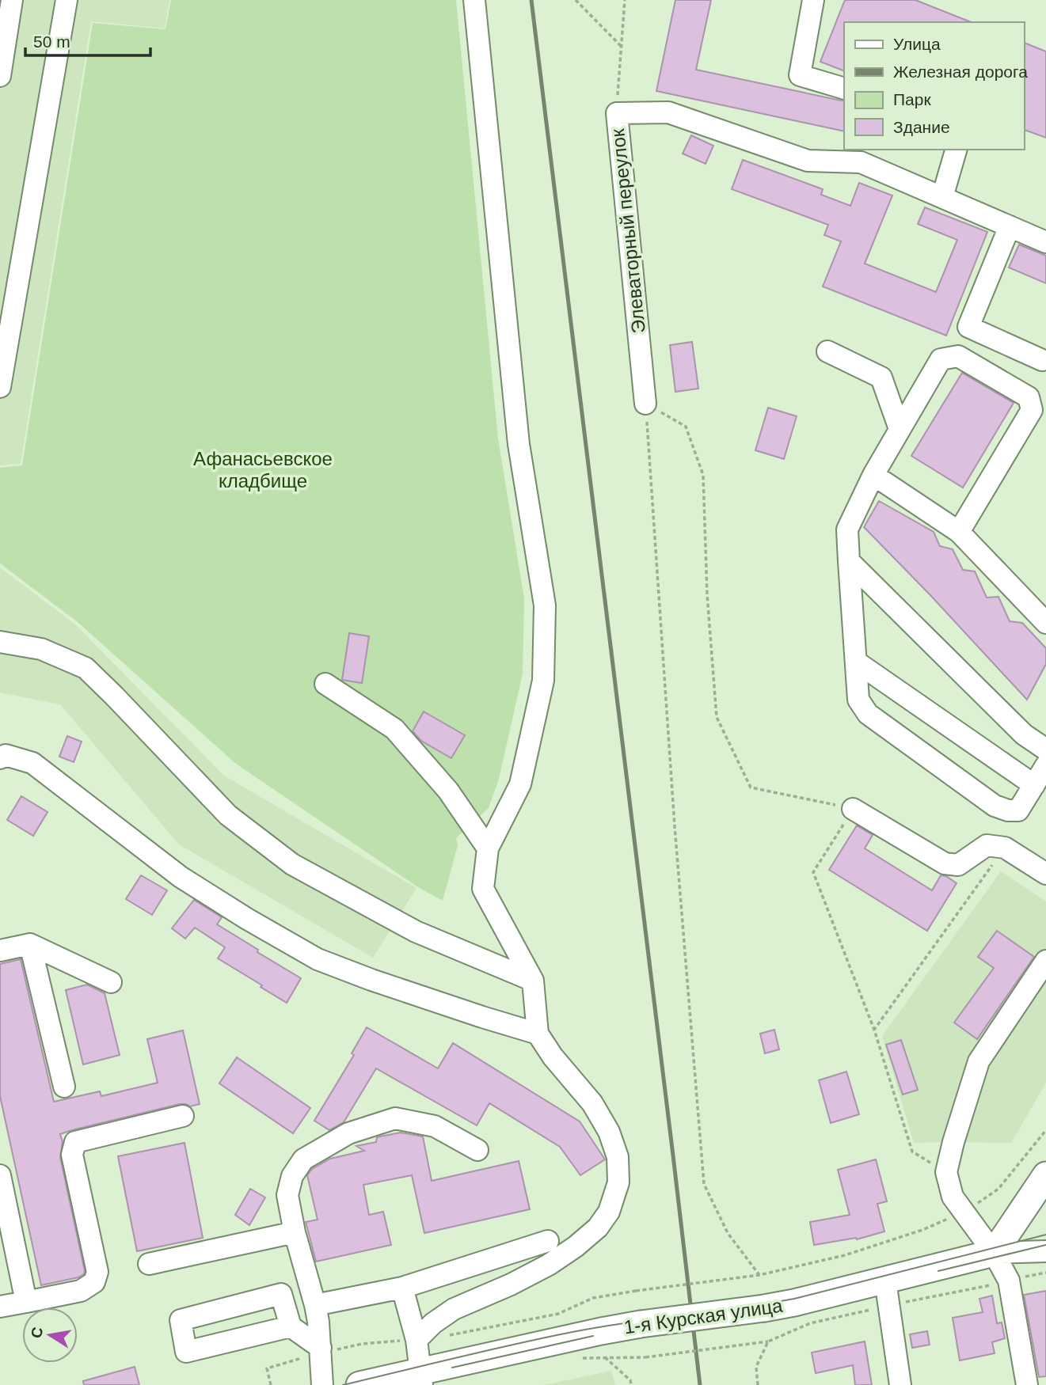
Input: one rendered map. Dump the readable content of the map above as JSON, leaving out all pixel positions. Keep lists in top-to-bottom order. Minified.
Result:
{"streets":{"main road":["1-я Курская улица"],"street":["Элеваторный переулок"]},"parks":["Афанасьевское кладбище"],"legend":["Улица","Железная дорога","Парк","Здание"],"scale_bar":"50 m","north":"left"}
